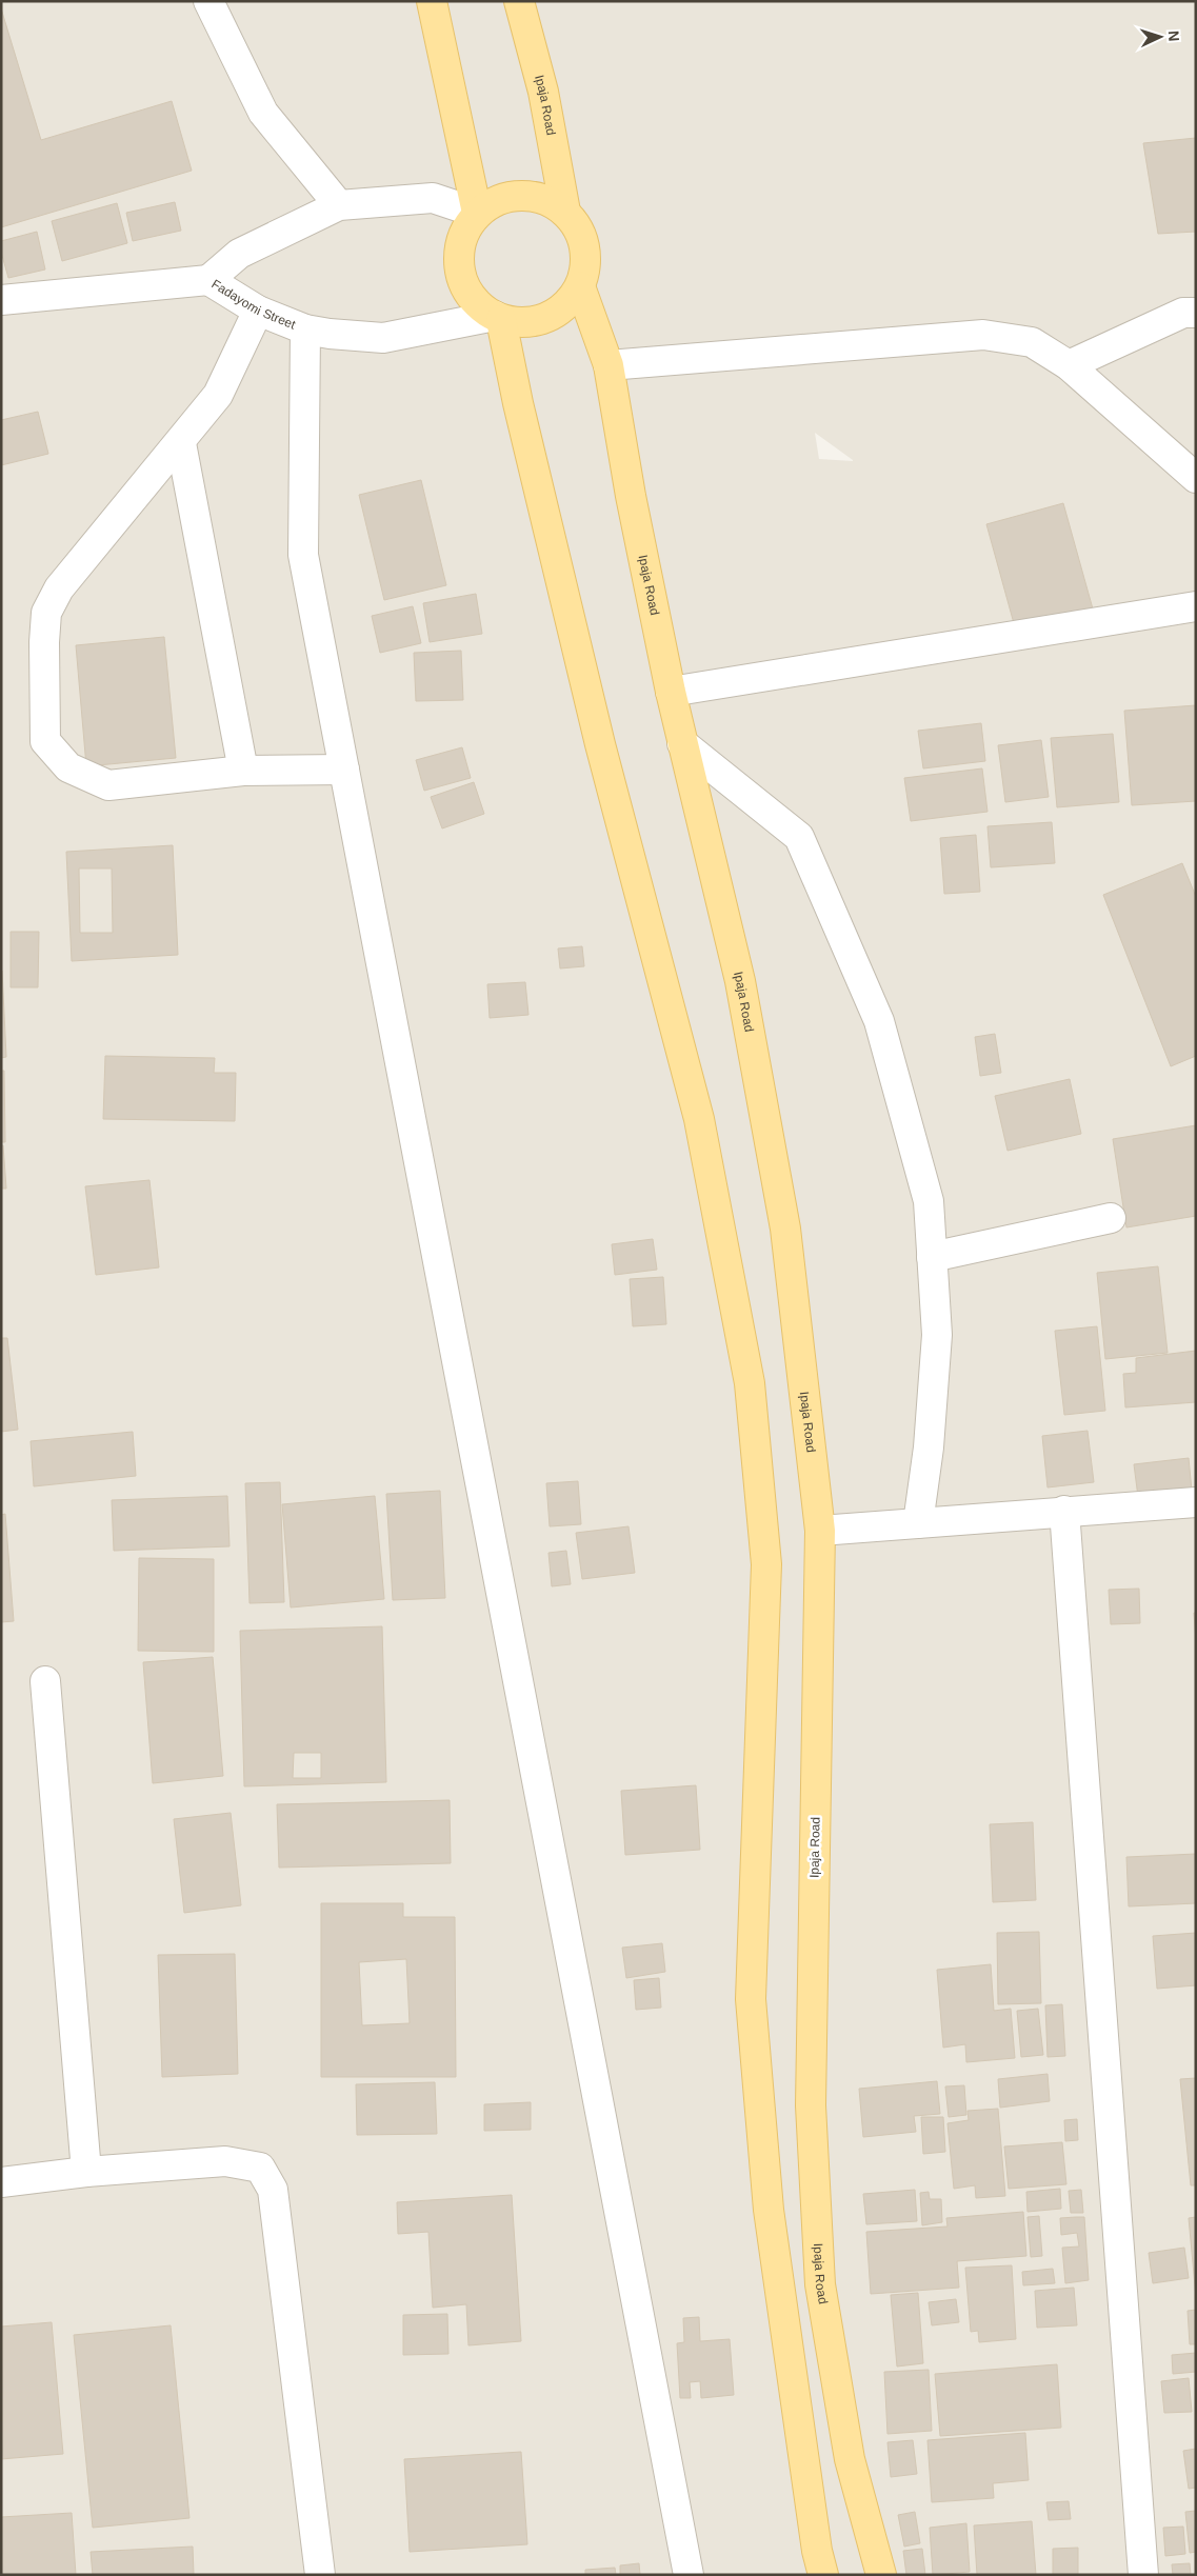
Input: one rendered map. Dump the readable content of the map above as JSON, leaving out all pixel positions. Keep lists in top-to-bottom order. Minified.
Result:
{"streets":{"main road":["Ipaja Road"],"street":["Fadayomi Street"]},"crossings":[["Ipaja Road","Fadayomi Street"]],"north":"right"}
